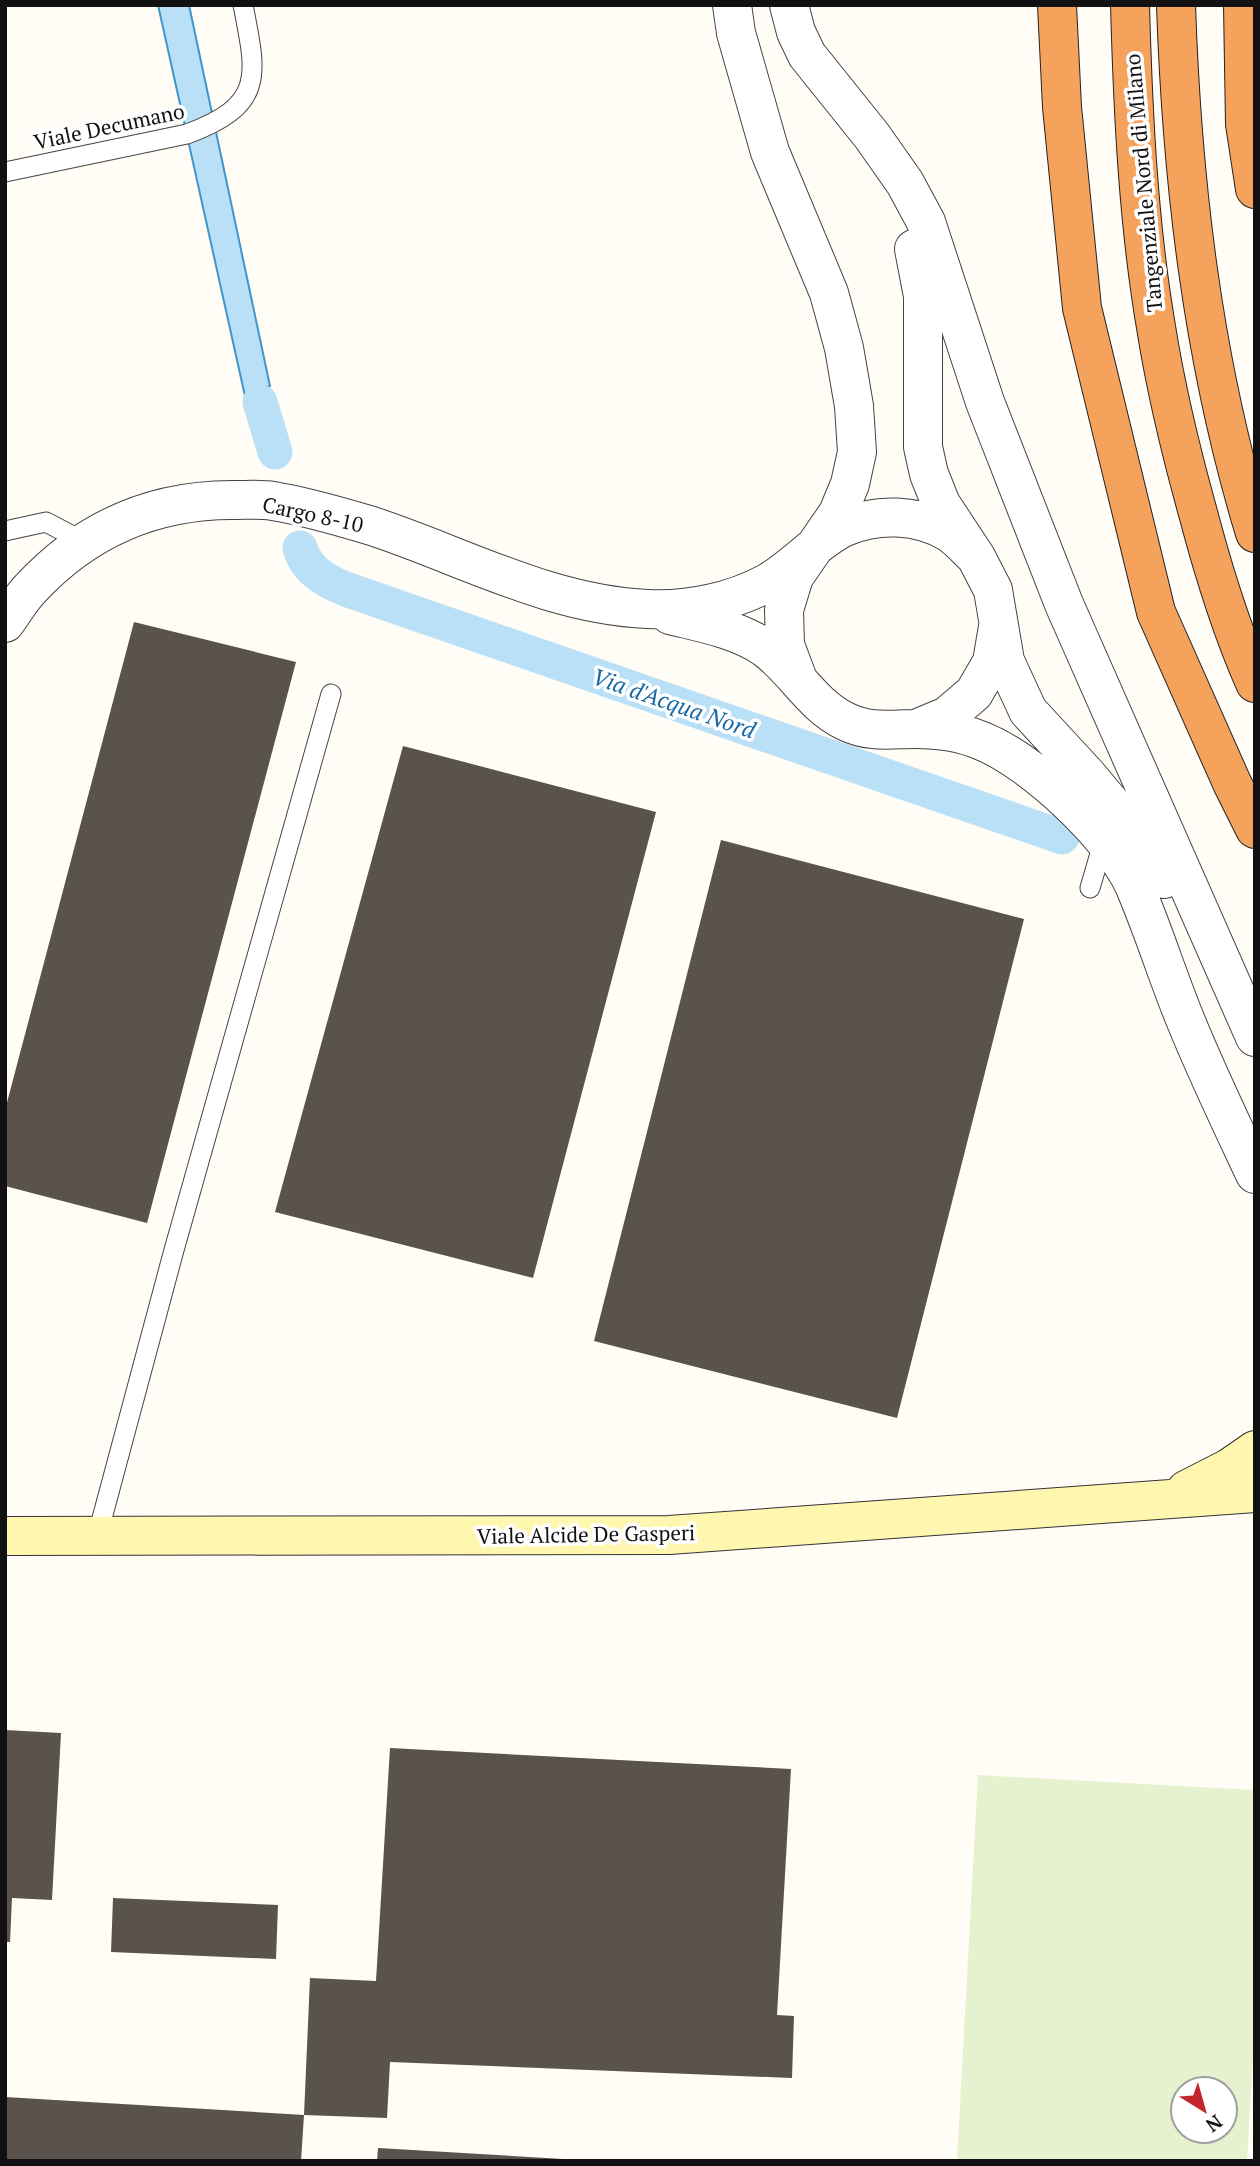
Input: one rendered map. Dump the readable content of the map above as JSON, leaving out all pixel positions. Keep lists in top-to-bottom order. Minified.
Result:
{"streets":{"highway":["Tangenziale Nord di Milano"],"street":["Cargo 8-10","Viale Alcide De Gasperi"],"lane":["Viale Decumano"]},"water":["Via d'Acqua Nord"],"north":"bottom right"}
